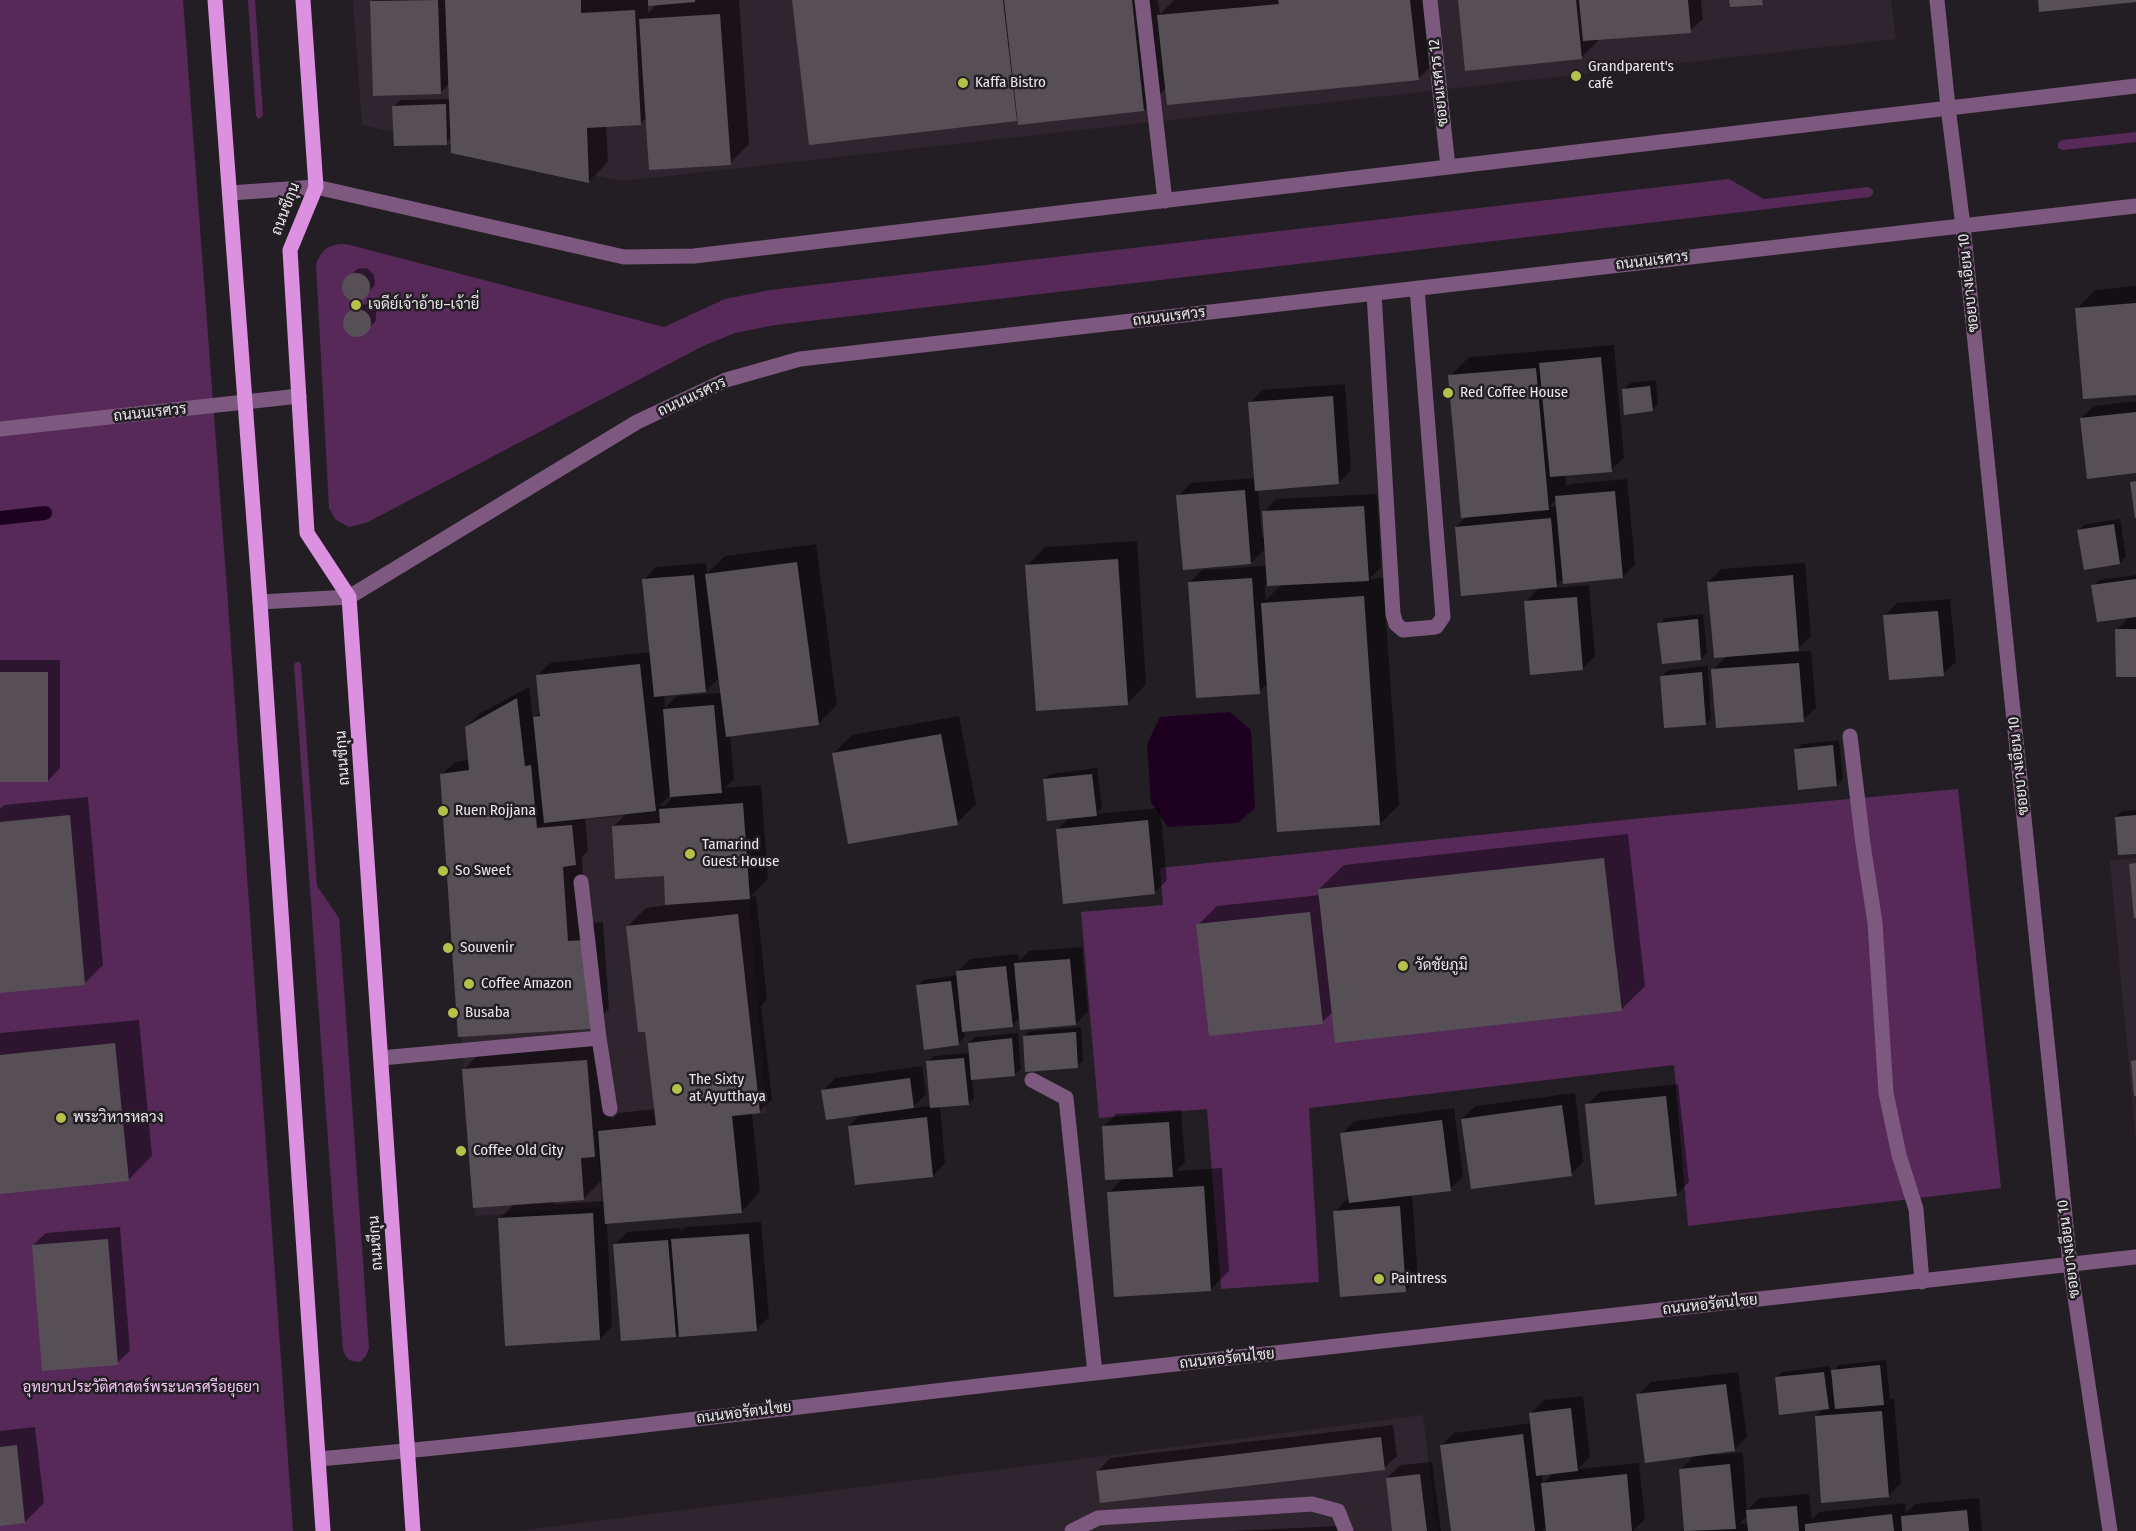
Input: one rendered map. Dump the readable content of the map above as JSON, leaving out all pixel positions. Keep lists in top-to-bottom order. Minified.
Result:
{"streets":{"main road":["ถนนชีกุน"],"street":["ซอยนเรศวร 12","ถนนนเรศวร","ซอยบางเอียน 10","ถนนหอรัตนไชย"]},"crossings":[["ถนนชีกุน","ถนนนเรศวร"],["ถนนชีกุน","ถนนหอรัตนไชย"],["ถนนนเรศวร","ซอยบางเอียน 10"],["ซอยบางเอียน 10","ถนนหอรัตนไชย"]],"parks":["อุทยานประวัติศาสตร์พระนครศรีอยุธยา"],"places":["Grandparent's café","Kaffa Bistro","เจดีย์เจ้าอ้าย–เจ้ายี่","Red Coffee House","Ruen Rojjana","Tamarind Guest House","So Sweet","Souvenir","วัดชัยภูมิ","Coffee Amazon","Busaba","The Sixty at Ayutthaya","พระวิหารหลวง","Coffee Old City","Paintress"]}
